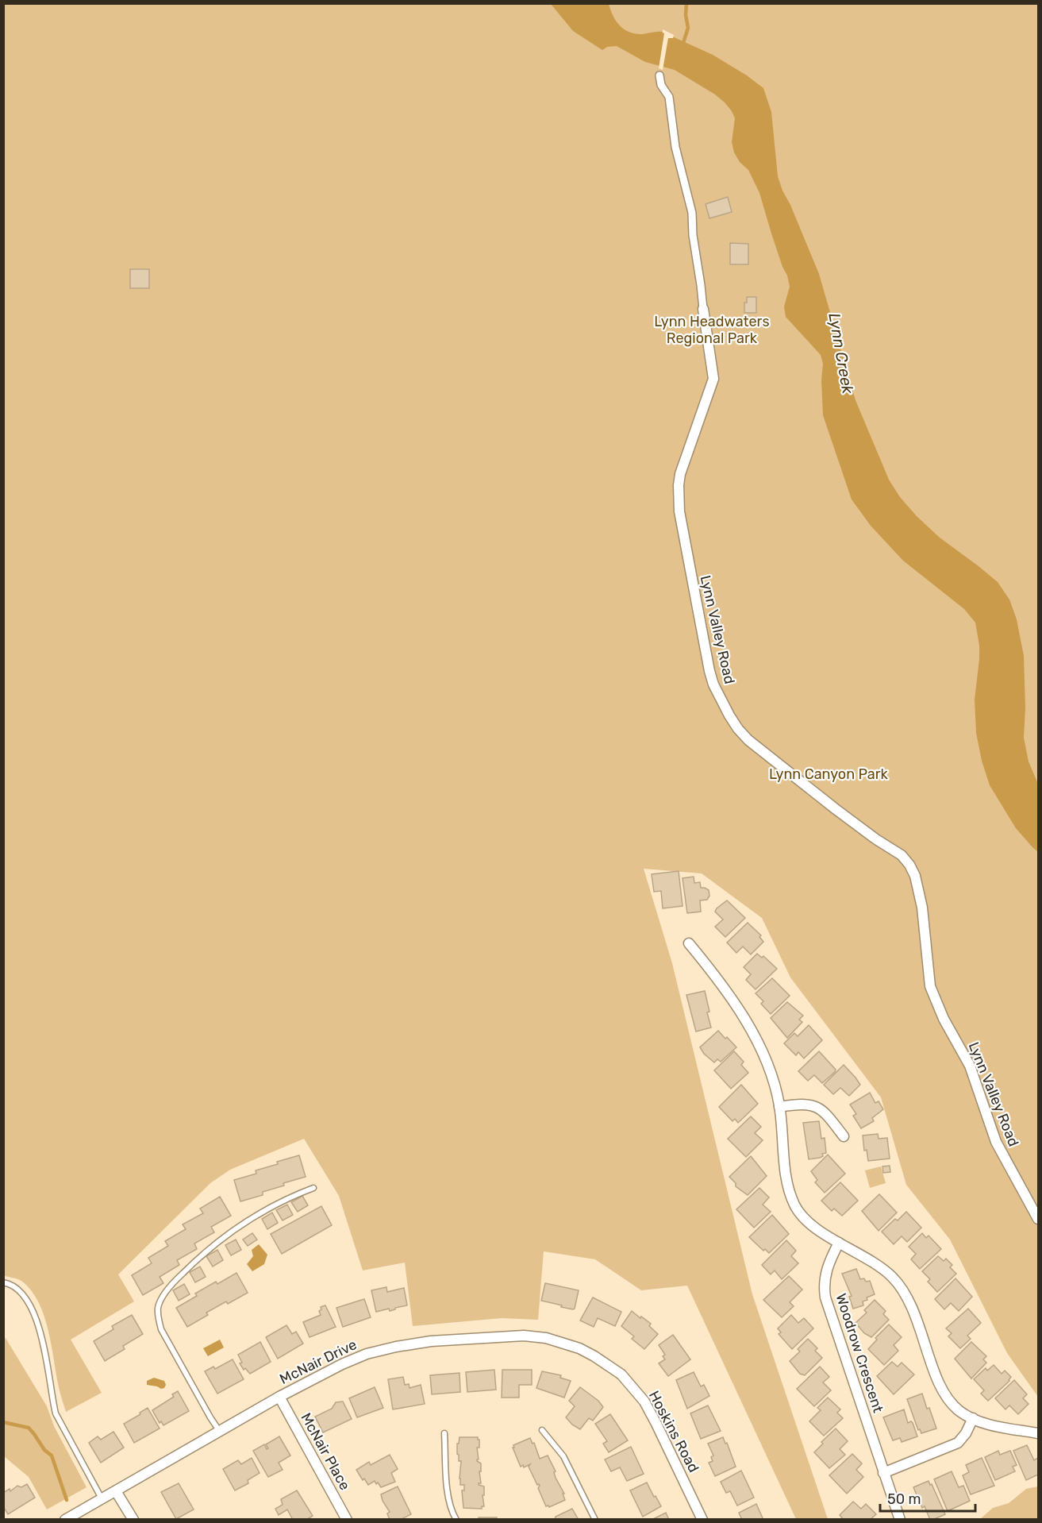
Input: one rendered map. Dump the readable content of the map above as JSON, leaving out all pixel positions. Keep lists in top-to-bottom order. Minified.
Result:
{"streets":{"street":["Lynn Valley Road","Woodrow Crescent","McNair Drive","Hoskins Road","McNair Place"]},"crossings":[["McNair Drive","Hoskins Road"],["McNair Drive","McNair Place"]],"water":["Lynn Creek"],"parks":["Lynn Headwaters Regional Park","Lynn Canyon Park"],"scale_bar":"50 m"}
